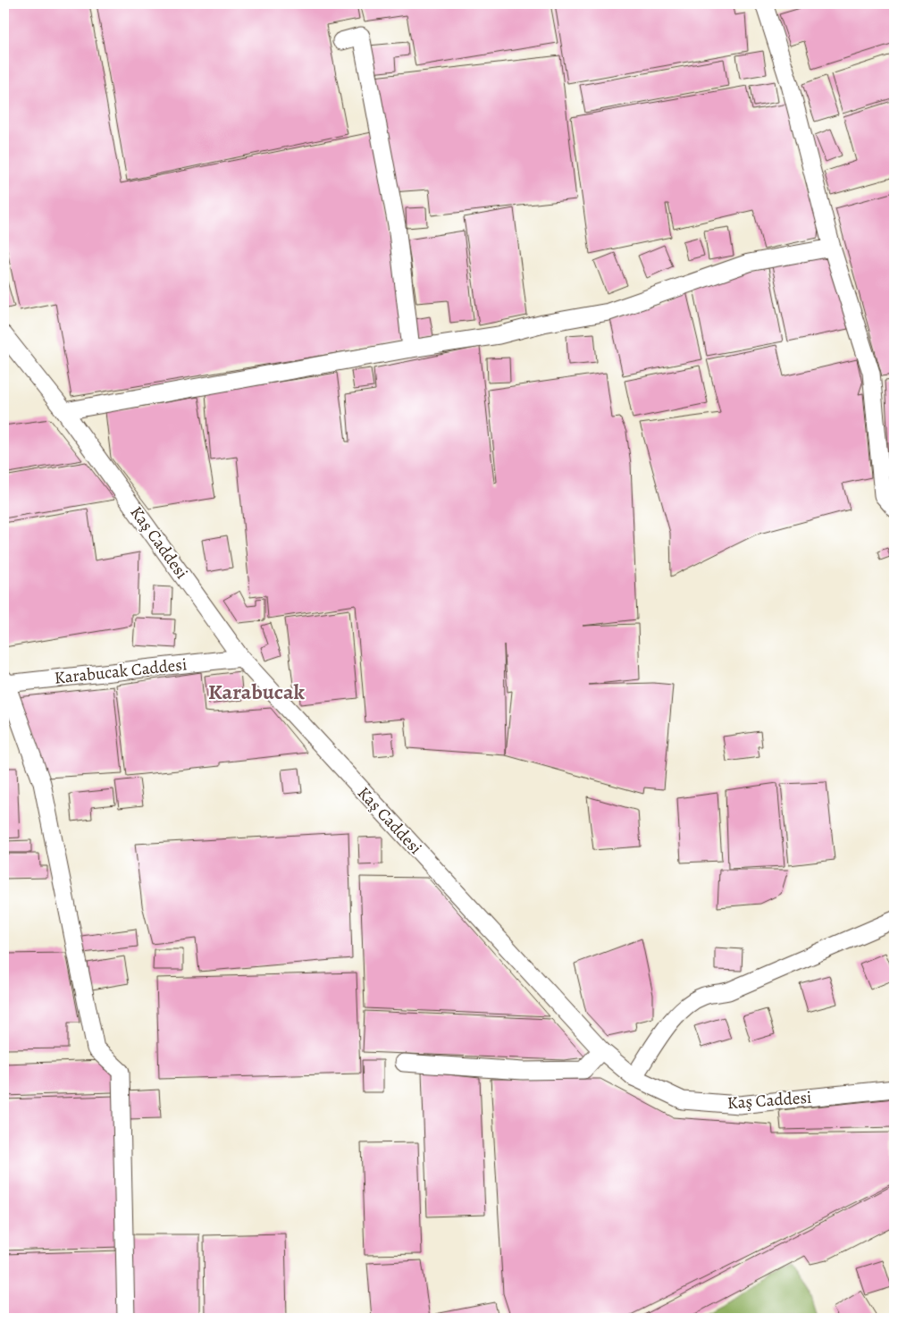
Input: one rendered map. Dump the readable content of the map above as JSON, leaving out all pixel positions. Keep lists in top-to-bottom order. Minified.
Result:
{"streets":{"street":["Kaş Caddesi","Karabucak Caddesi"]},"crossings":[["Kaş Caddesi","Karabucak Caddesi"]],"districts":["Karabucak"]}
